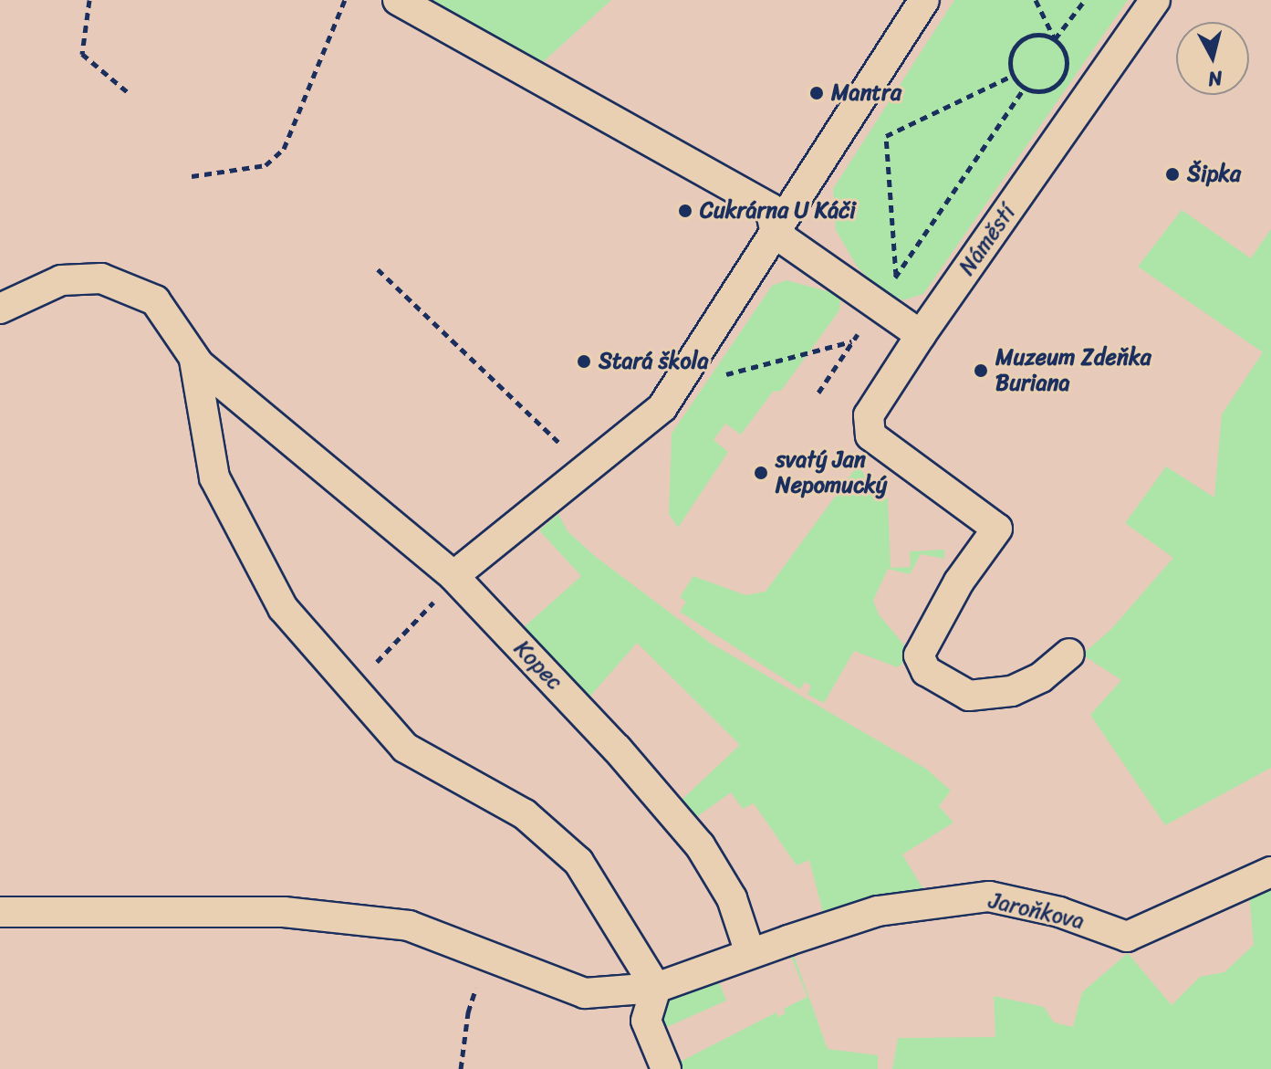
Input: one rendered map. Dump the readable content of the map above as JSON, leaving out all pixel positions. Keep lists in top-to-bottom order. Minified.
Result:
{"streets":{"street":["Náměstí","Kopec","Jaroňkova"]},"crossings":[["Kopec","Jaroňkova"]],"places":["Mantra","Šipka","Cukrárna U Káči","Stará škola","Muzeum Zdeňka Buriana","svatý Jan Nepomucký"],"north":"bottom"}
